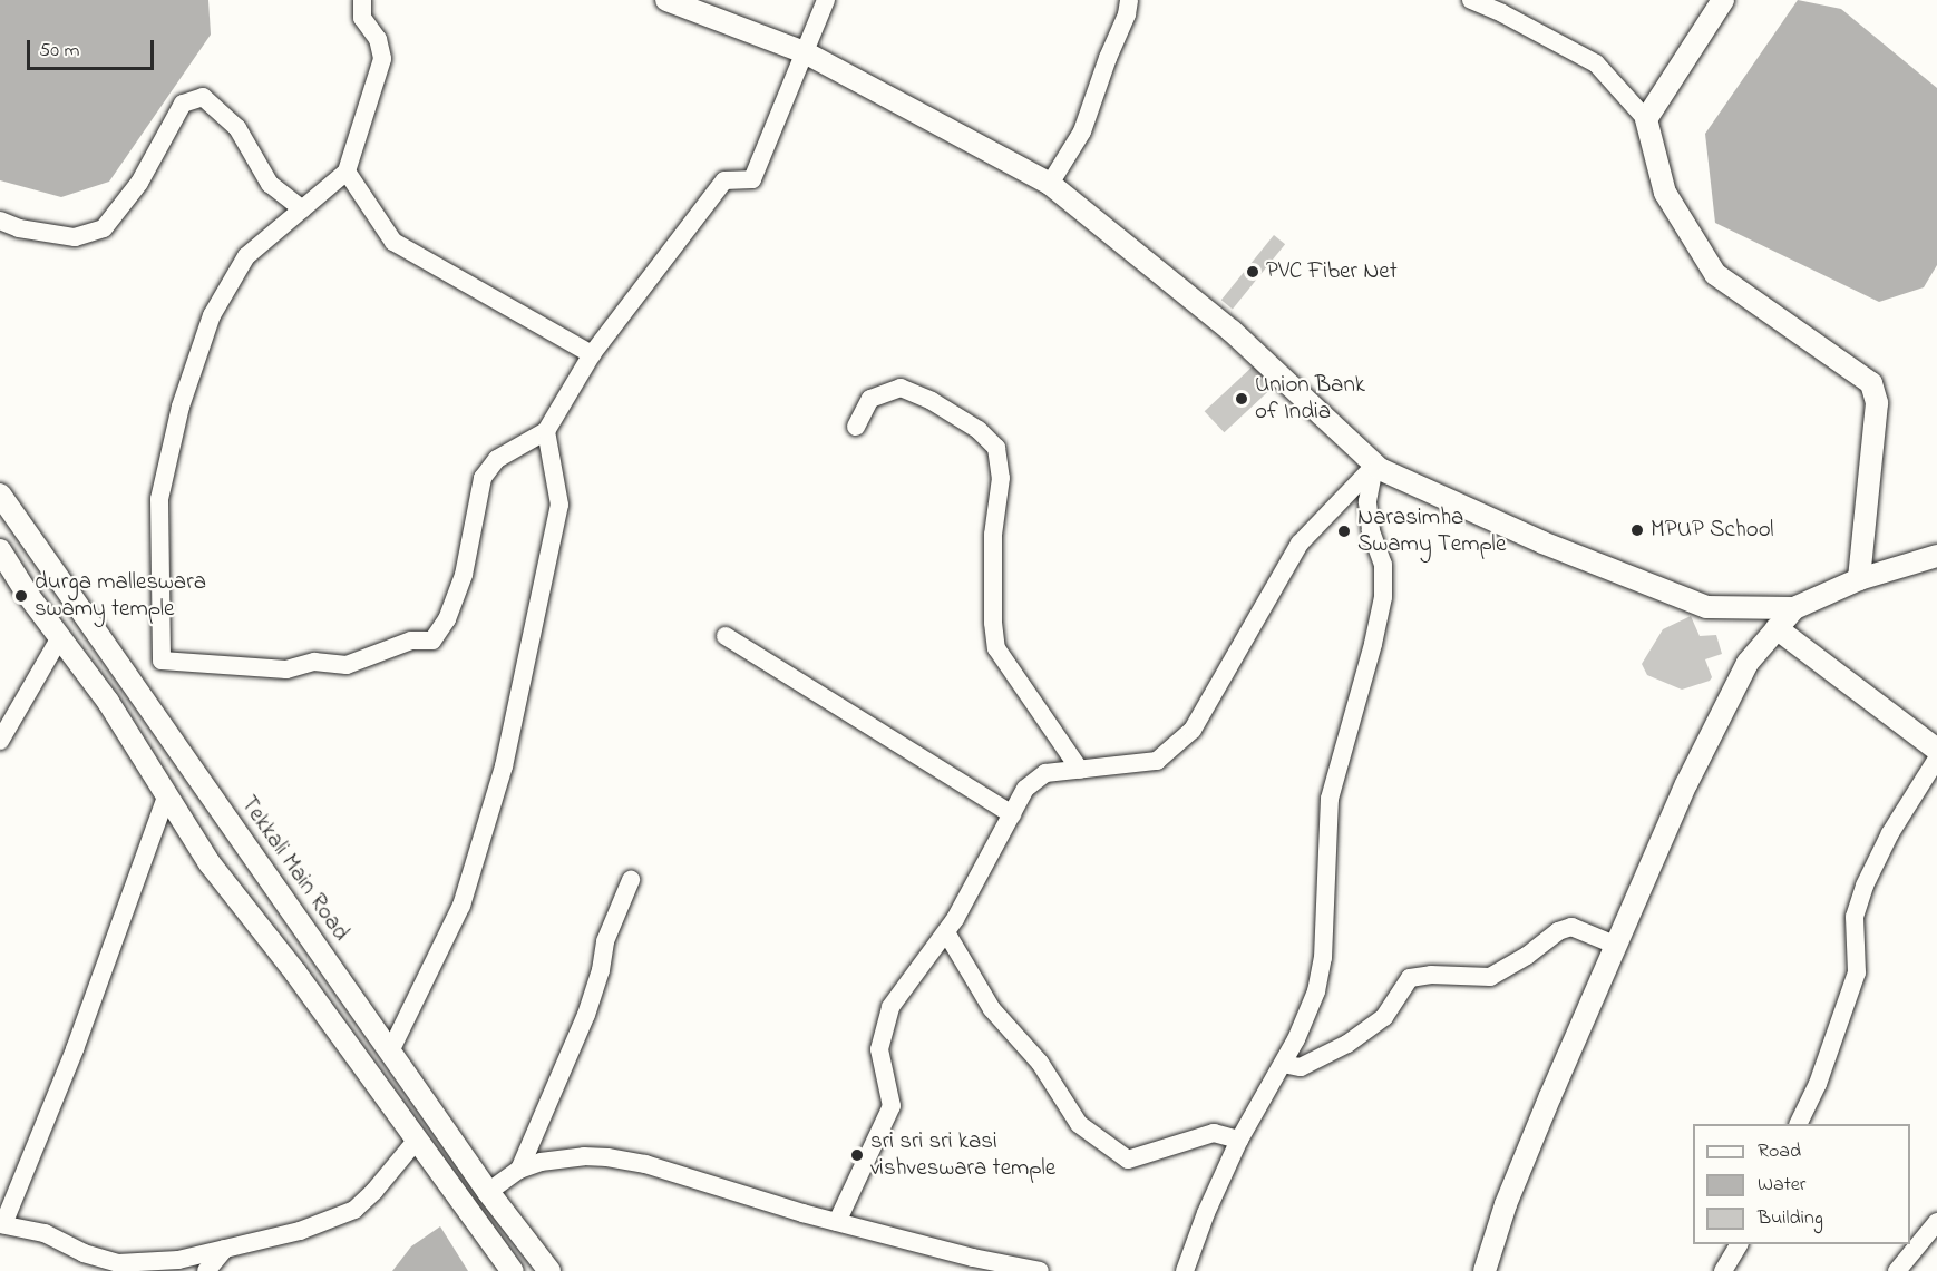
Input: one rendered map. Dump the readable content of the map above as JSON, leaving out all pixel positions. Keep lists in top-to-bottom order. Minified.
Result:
{"streets":{"main road":["Tekkali Main Road"]},"places":["PVC Fiber Net","Union Bank of India","MPUP School","Narasimha Swamy Temple","durga malleswara swamy temple","sri sri sri kasi vishveswara temple"],"legend":["Road","Water","Building"],"scale_bar":"50 m"}
